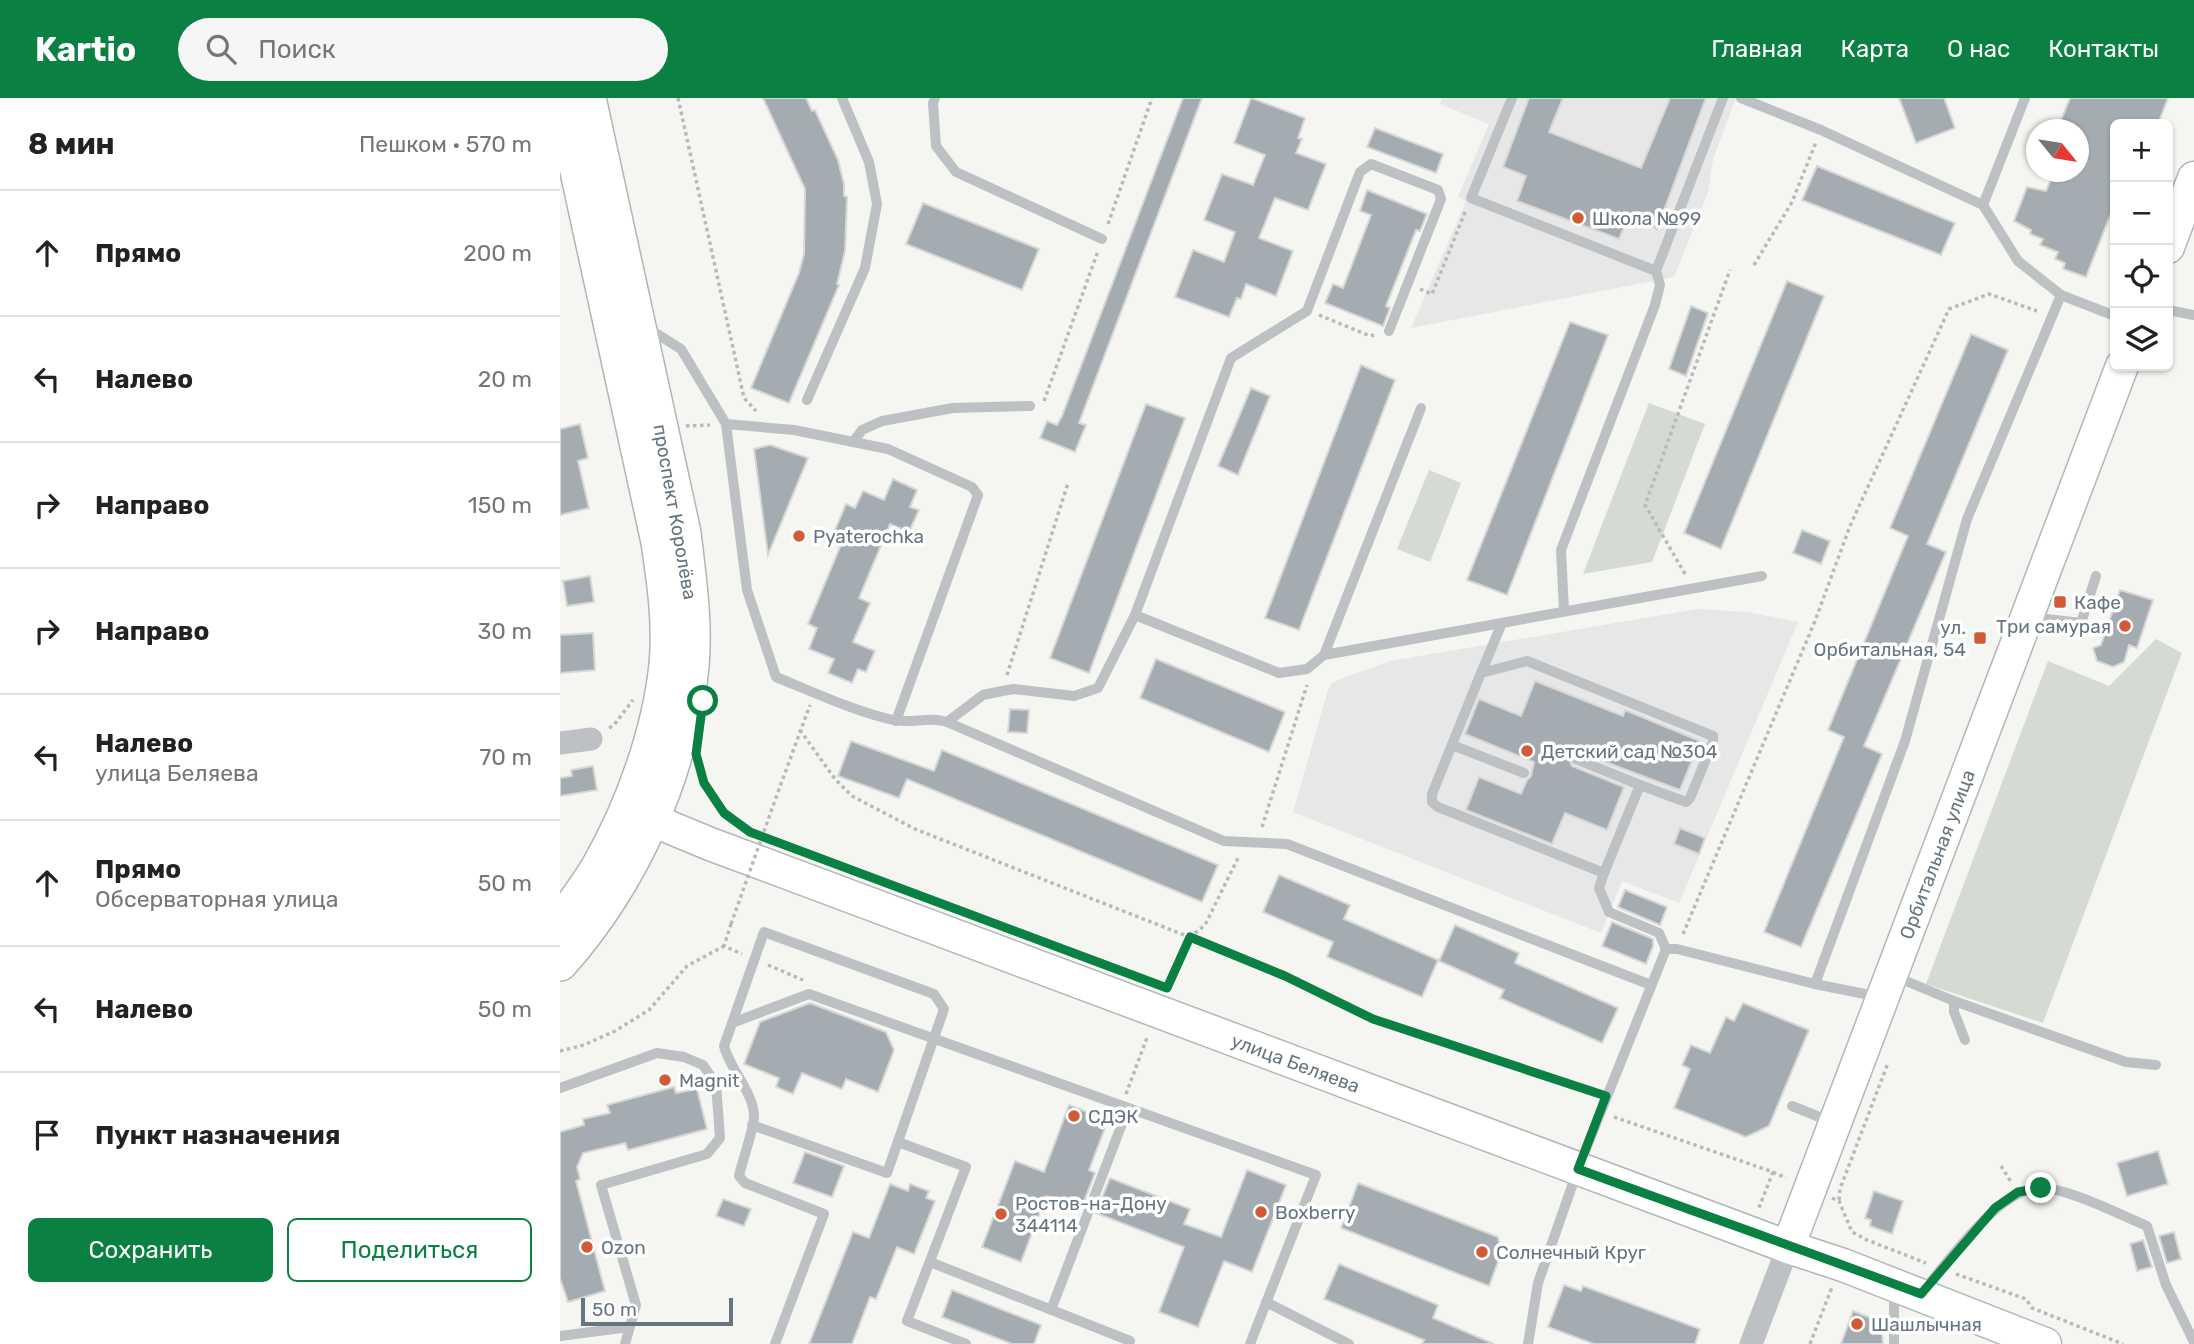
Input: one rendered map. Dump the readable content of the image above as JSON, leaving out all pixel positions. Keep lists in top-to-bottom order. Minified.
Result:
{"streets":{"main road":["проспект Королёва","Орбитальная улица","улица Беляева"]},"crossings":[["проспект Королёва","улица Беляева"],["Орбитальная улица","улица Беляева"]],"places":{"other":["Школа №99","Pyaterochka","Три самурая","Детский сад №304","Magnit","СДЭК","Boxberry","Ростов-на-Дону 344114","Ozon","Солнечный Круг","Шашлычная"],"transit":["Кафе","ул. Орбитальная, 54"]},"scale_bar":"50 m","north":"bottom right","page":{"header":"Kartio","search":"Поиск","nav":["Главная","Карта","О нас","Контакты"],"heading":["8 мин","Пешком · 570 m"],"map_buttons":["+","−"],"list":[["Прямо","200 m"],["Налево","20 m"],["Направо","150 m"],["Направо","30 m"],["Налево","улица Беляева","70 m"],["Прямо","Обсерваторная улица","50 m"],["Налево","50 m"],"Пункт назначения"],"buttons":["Сохранить","Поделиться"],"scale":"50 m"}}
